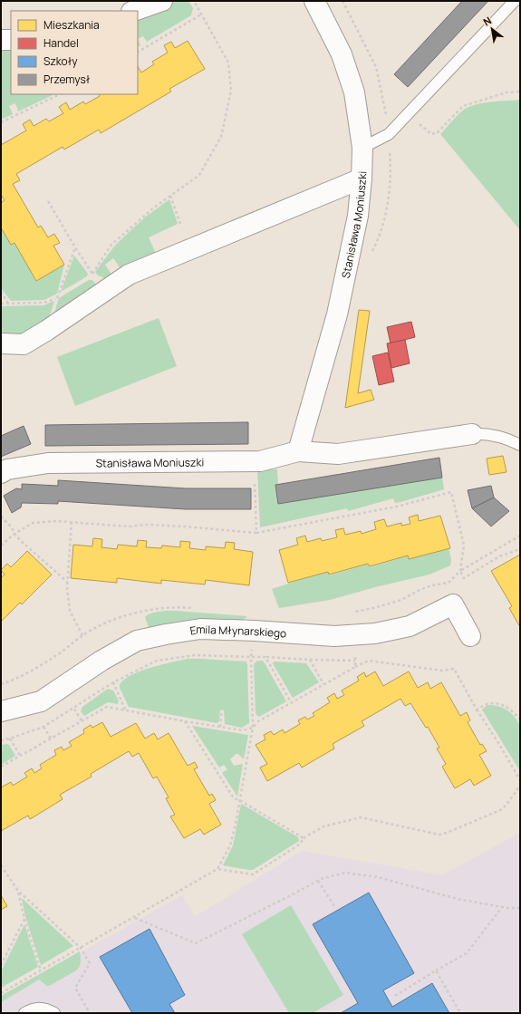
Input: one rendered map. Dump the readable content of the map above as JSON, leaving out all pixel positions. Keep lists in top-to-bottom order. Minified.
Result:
{"streets":{"street":["Stanisława Moniuszki","Emila Młynarskiego"]},"legend":["Mieszkania","Handel","Szkoły","Przemysł"],"north":"top left"}
